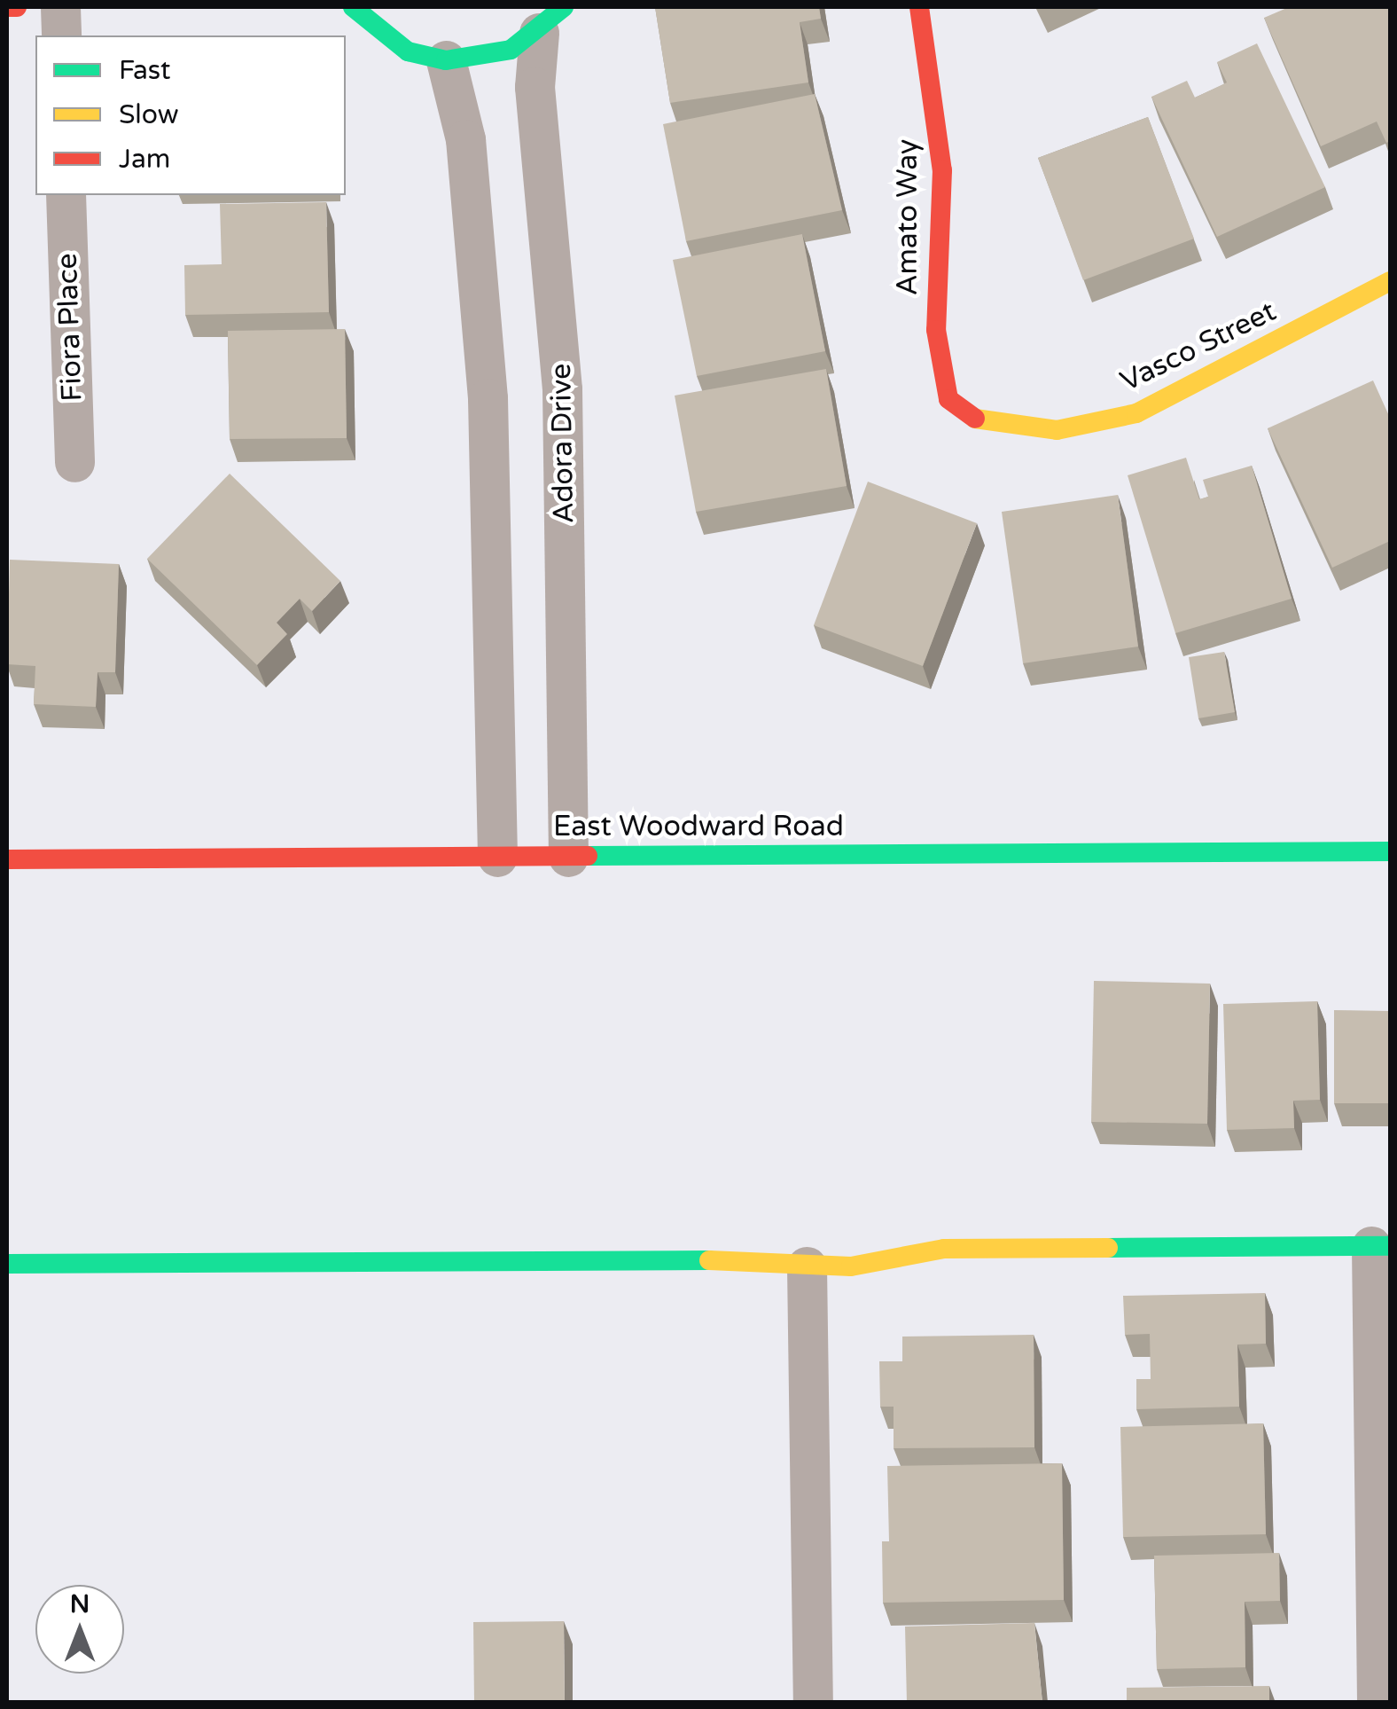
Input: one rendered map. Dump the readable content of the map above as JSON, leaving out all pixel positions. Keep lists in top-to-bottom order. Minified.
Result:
{"streets":{"street":["Amato Way","Fiora Place","Vasco Street","Adora Drive","East Woodward Road"]},"crossings":[["Amato Way","Vasco Street"],["Adora Drive","East Woodward Road"]],"legend":["Fast","Slow","Jam"],"north":"top"}
